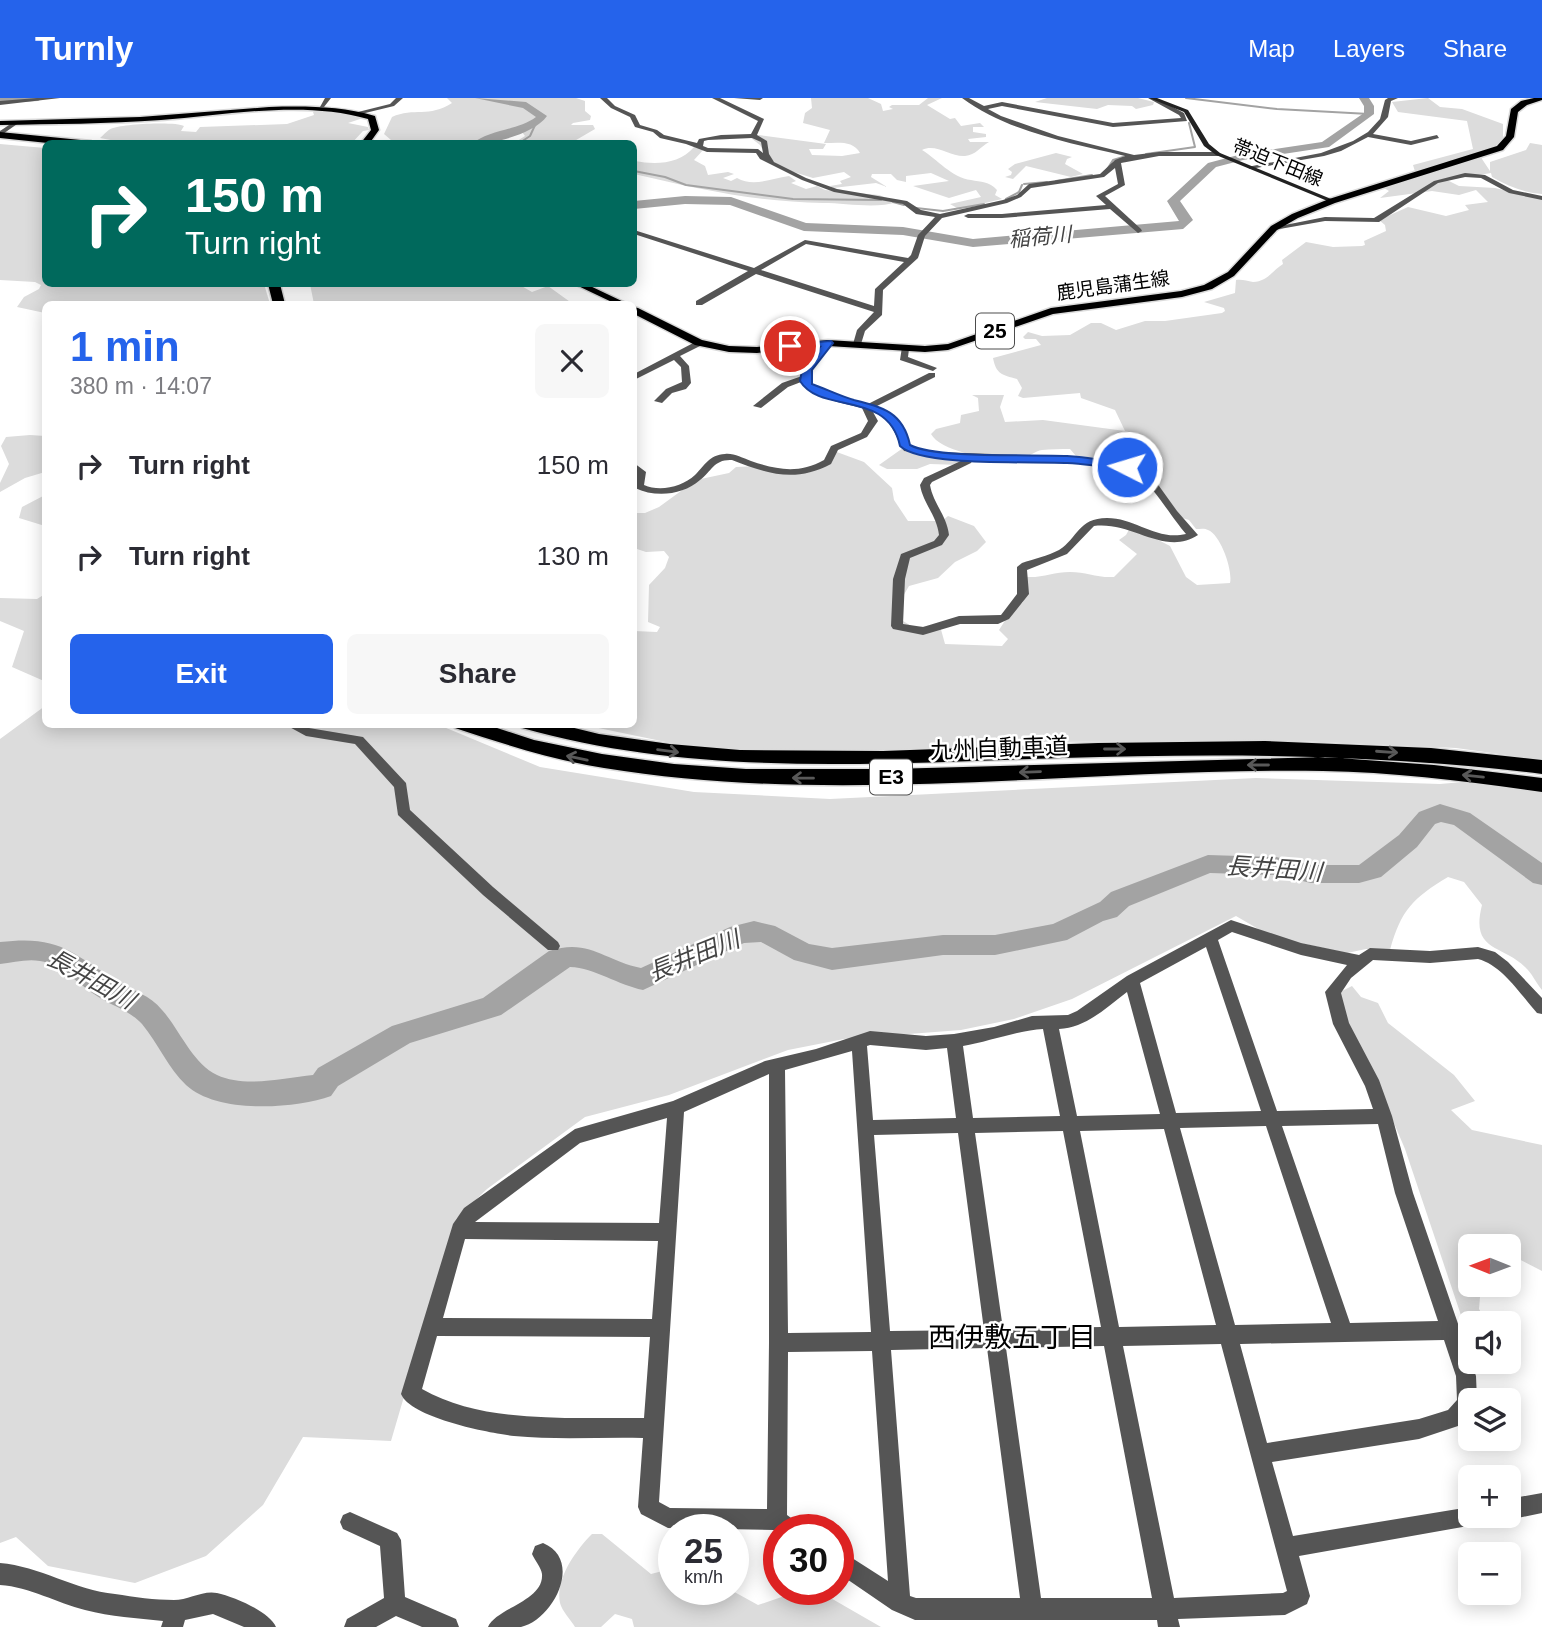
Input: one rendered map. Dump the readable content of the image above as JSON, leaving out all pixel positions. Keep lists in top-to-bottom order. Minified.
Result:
{"streets":{"highway":["九州自動車道","E3"],"main road":["帯迫下田線","鹿児島蒲生線","25"]},"crossings":[["帯迫下田線","鹿児島蒲生線"]],"districts":["西伊敷五丁目"],"water":["稲荷川","長井田川"],"north":"left","page":{"header":"Turnly","nav":["Map","Layers","Share"],"turn":["150 m","Turn right"],"heading":["1 min","380 m · 14:07"],"list":[{"name":"Turn right","value":"150 m"},{"name":"Turn right","value":"130 m"}],"buttons":["Exit","Share"],"map_buttons":["+","−"],"speed":"25 km/h","limit":"30"}}
